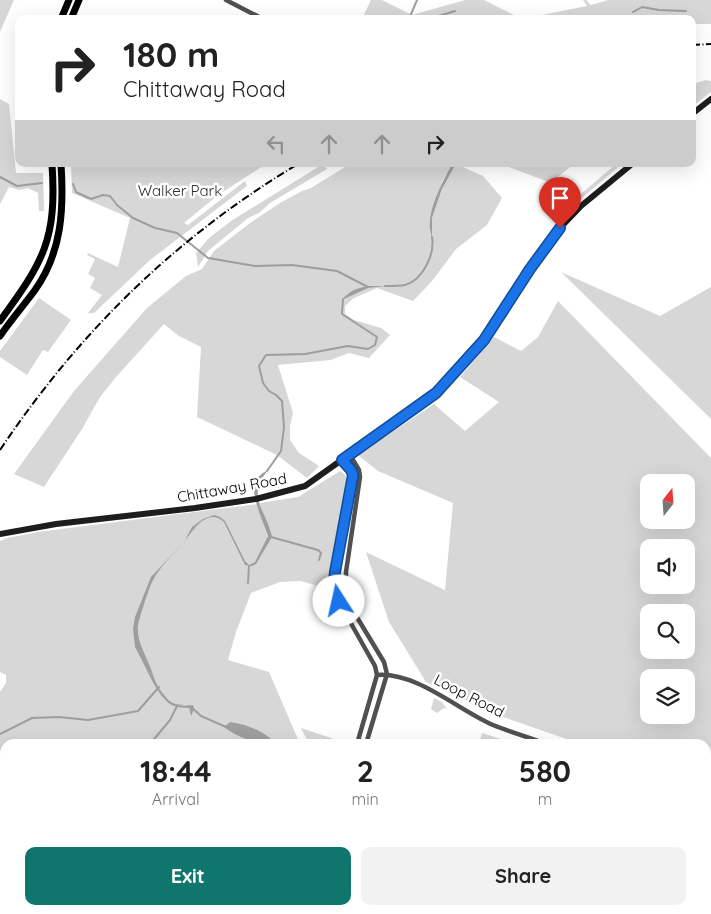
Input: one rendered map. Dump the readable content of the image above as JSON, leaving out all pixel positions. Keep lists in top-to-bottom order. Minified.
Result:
{"streets":{"main road":["Chittaway Road"],"street":["Loop Road"]},"parks":["Walker Park"],"north":"top","page":{"turn":["180 m","Chittaway Road"],"eta":["18:44","Arrival","2","min","580","m"],"buttons":["Exit","Share"]}}
